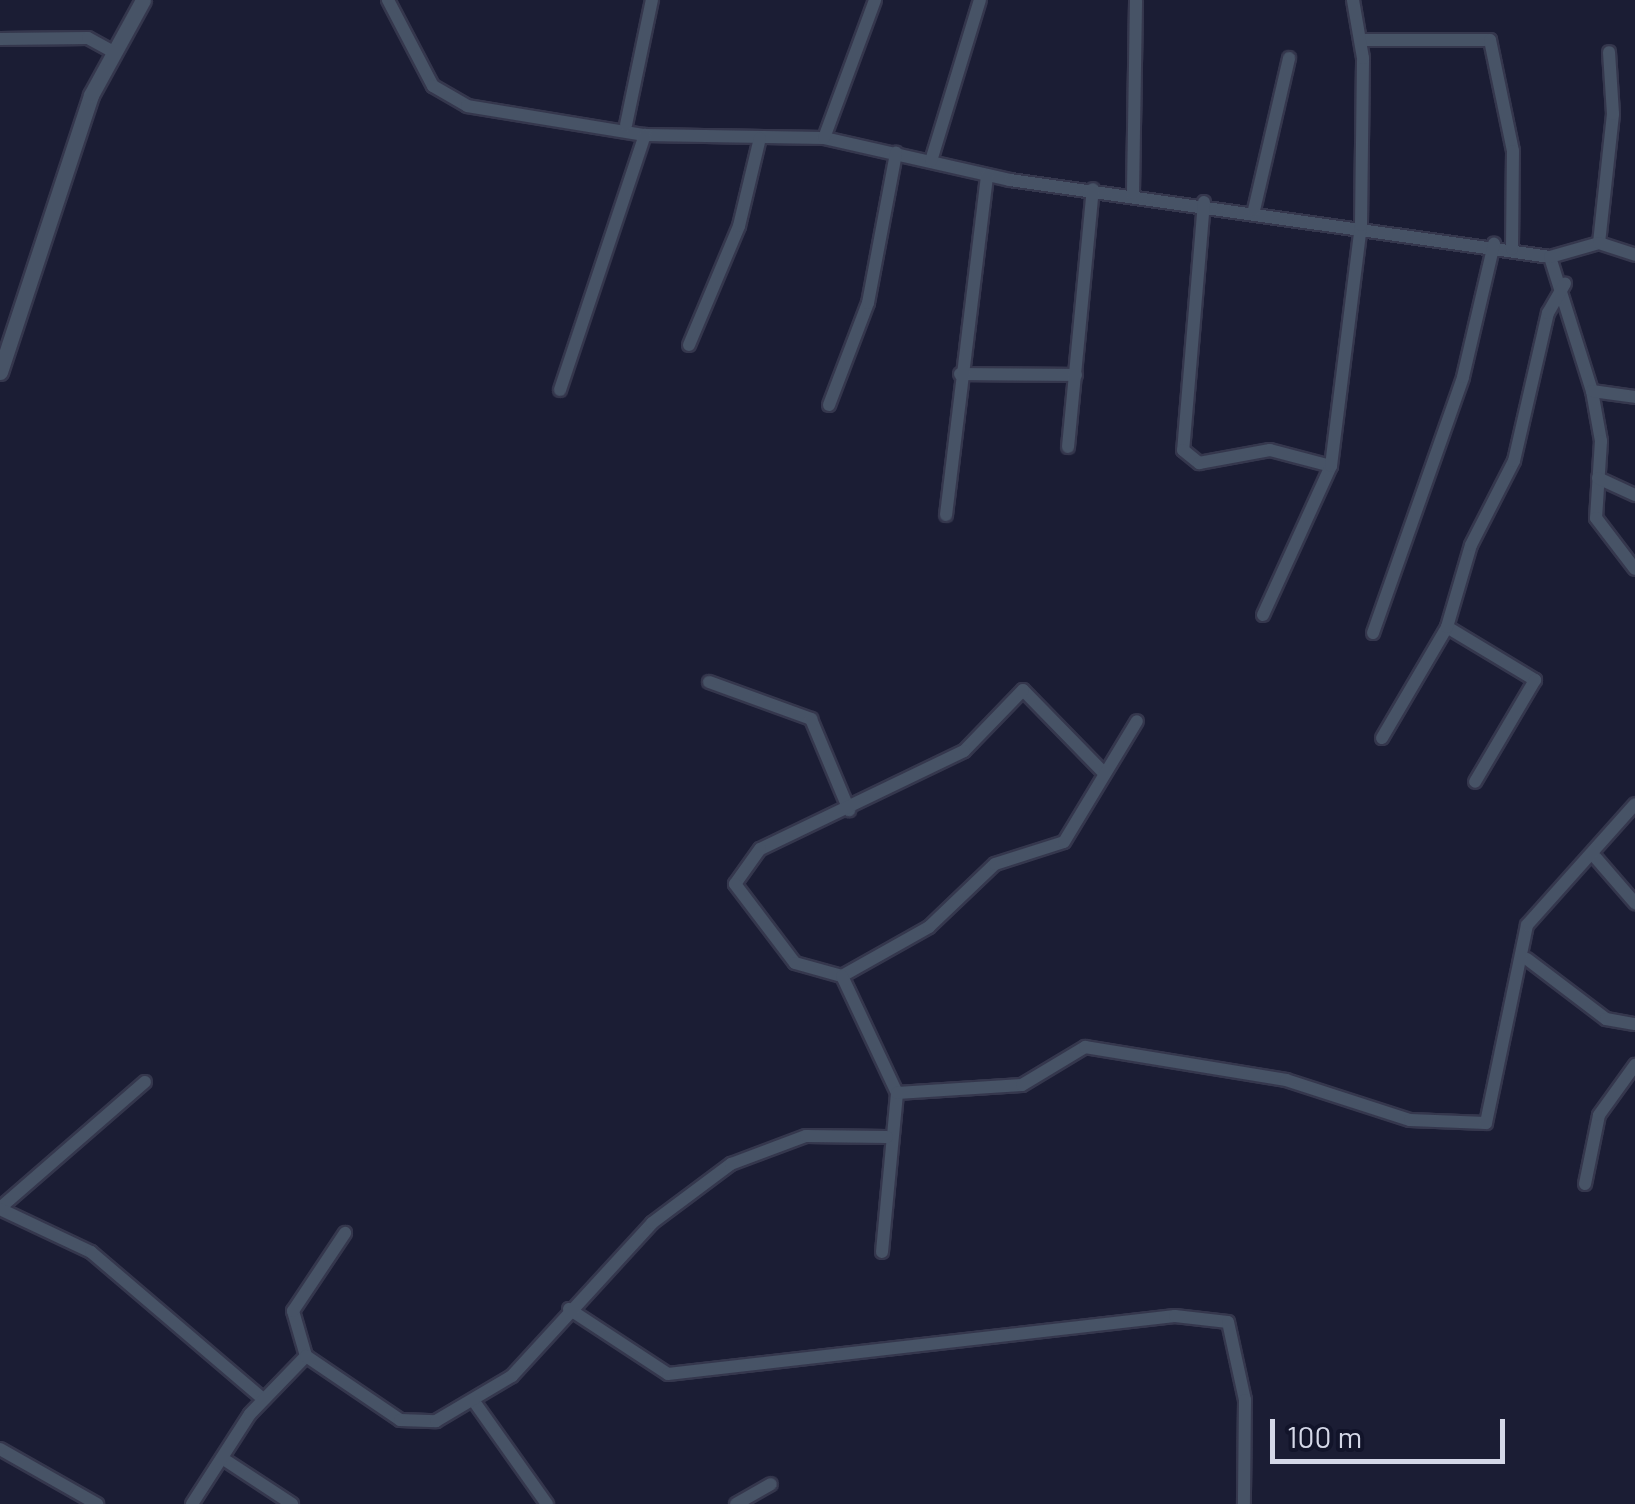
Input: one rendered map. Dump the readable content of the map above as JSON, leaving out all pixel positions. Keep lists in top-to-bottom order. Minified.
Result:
{"scale_bar":"100 m"}
